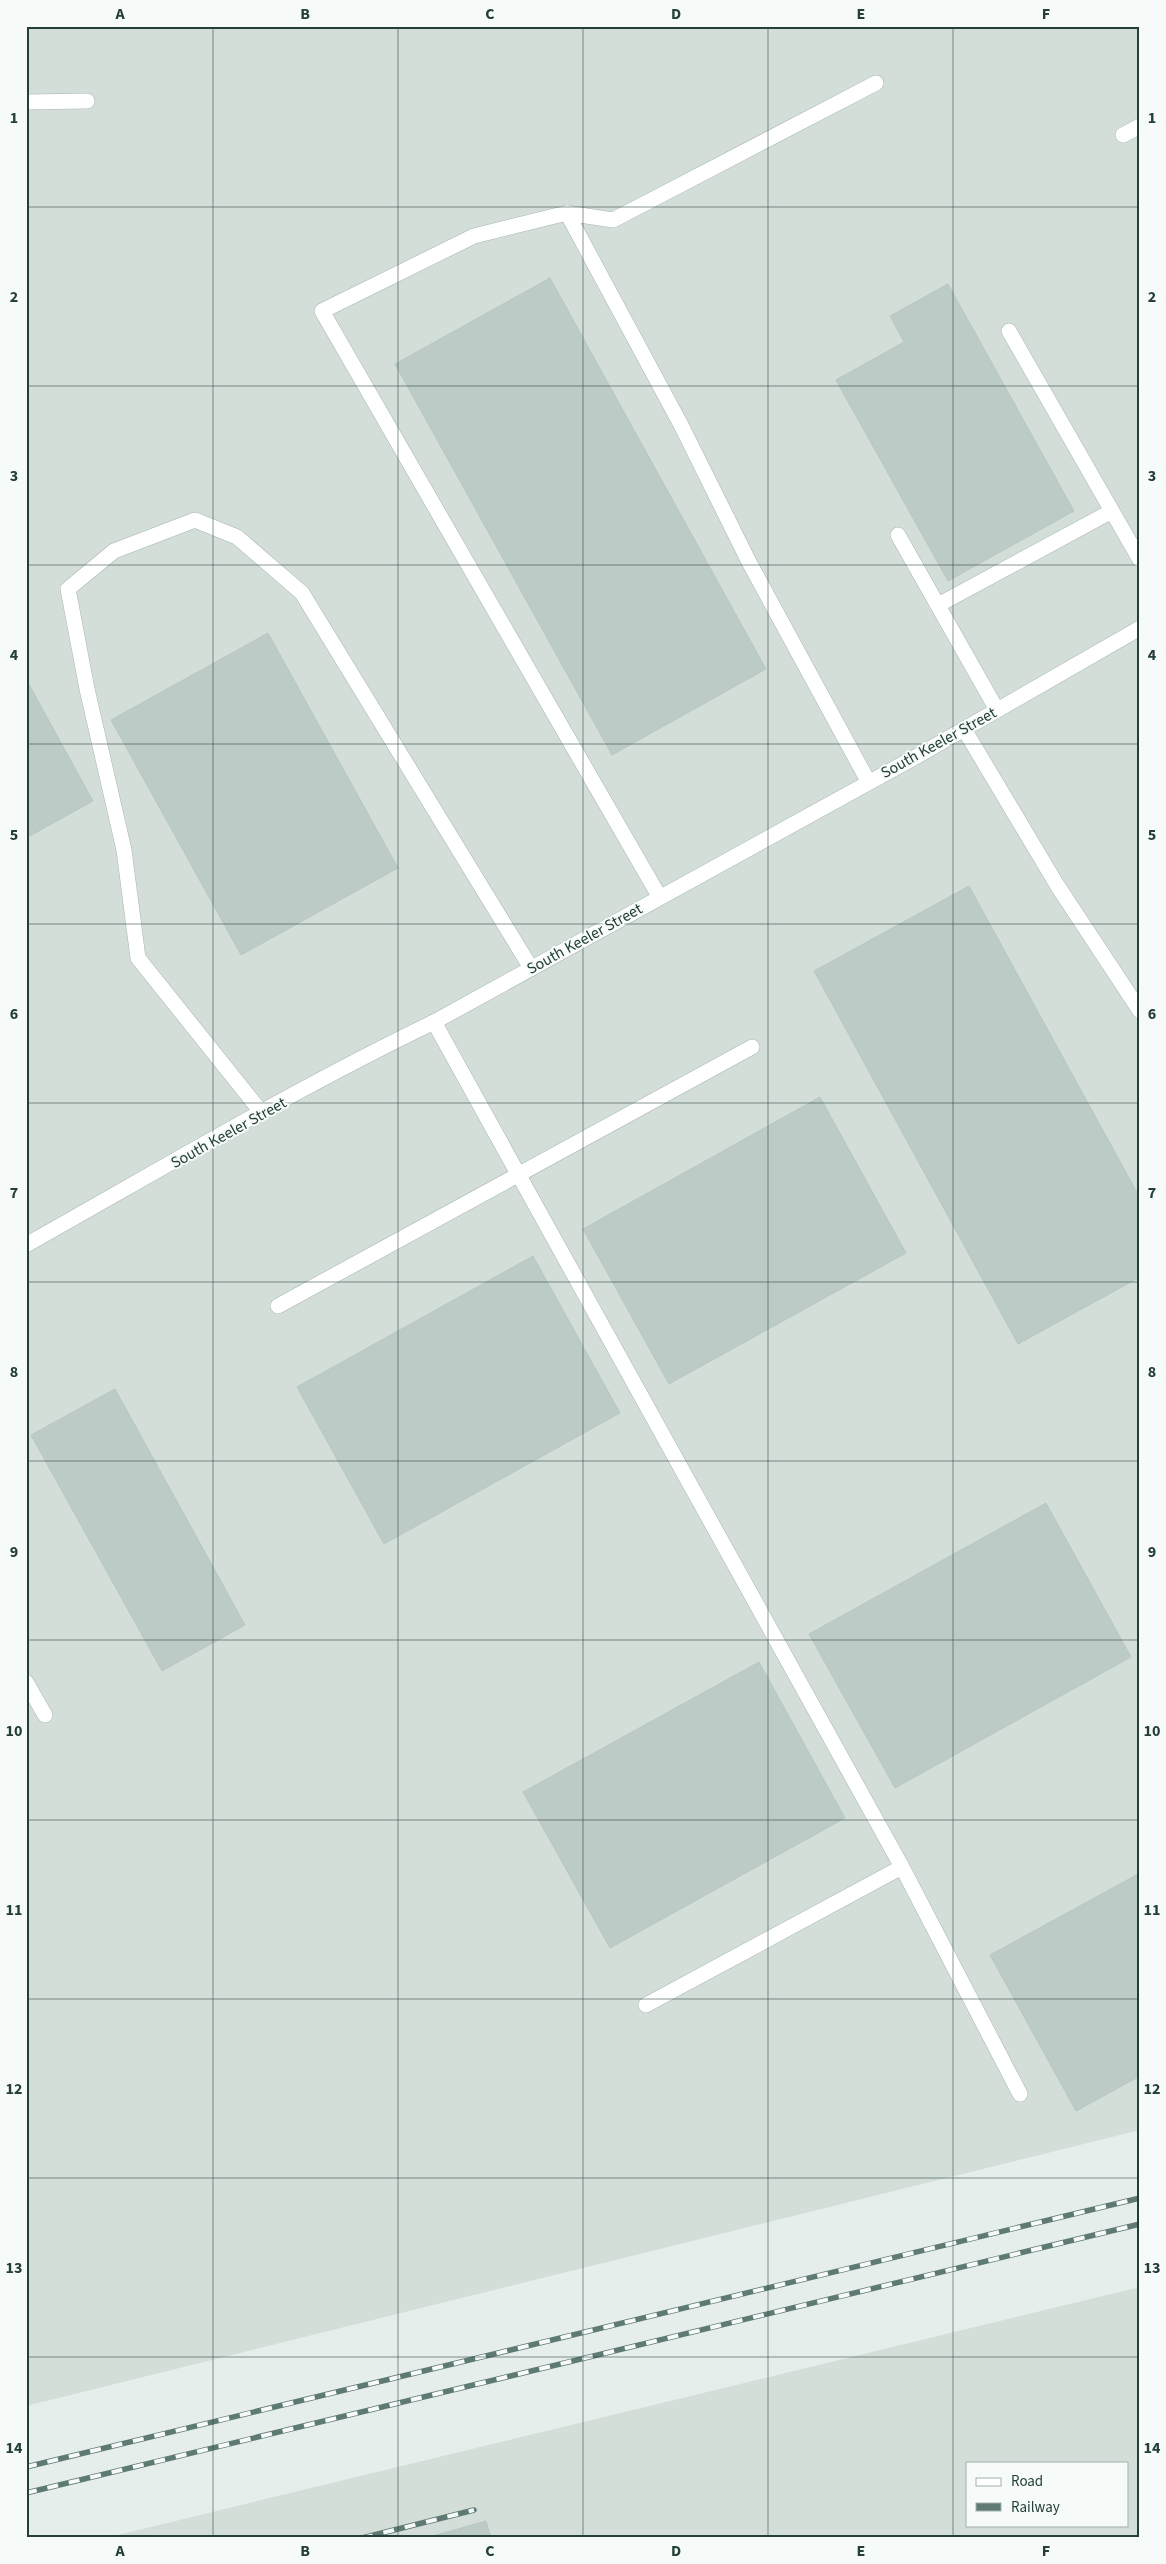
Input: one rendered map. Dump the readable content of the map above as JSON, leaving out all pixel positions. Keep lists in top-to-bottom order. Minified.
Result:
{"streets":{"street":["South Keeler Street"]},"legend":["Road","Railway"],"grid":{"columns":["A","B","C","D","E","F"],"rows":["1","2","3","4","5","6","7","8","9","10","11","12","13","14"]}}
